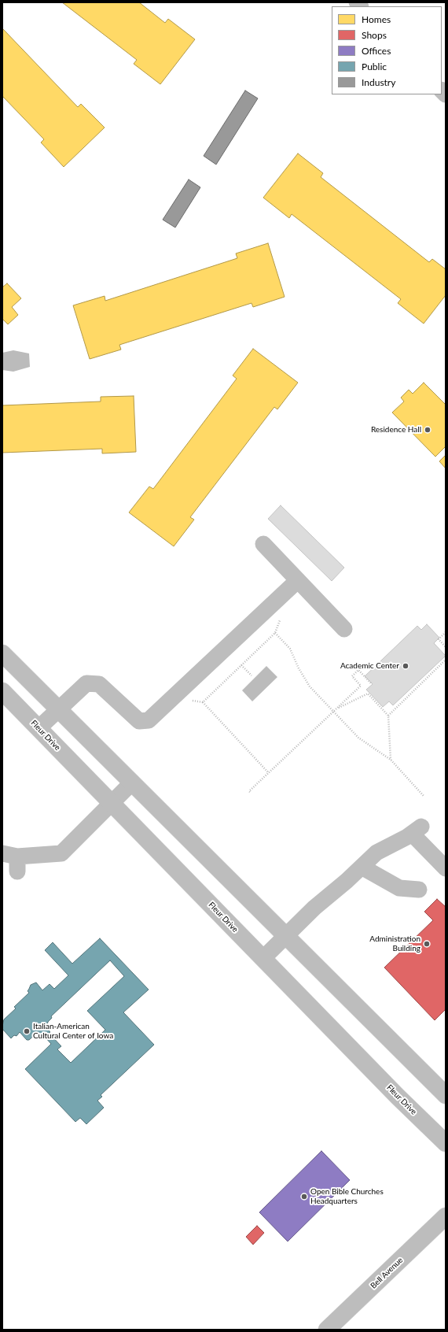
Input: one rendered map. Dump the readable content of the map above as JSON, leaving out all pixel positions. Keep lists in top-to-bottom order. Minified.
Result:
{"streets":{"main road":["Fleur Drive","Bell Avenue"]},"places":["Residence Hall","Academic Center","Administration Building","Italian-American Cultural Center of Iowa","Open Bible Churches Headquarters"],"legend":["Homes","Shops","Offices","Public","Industry"]}
